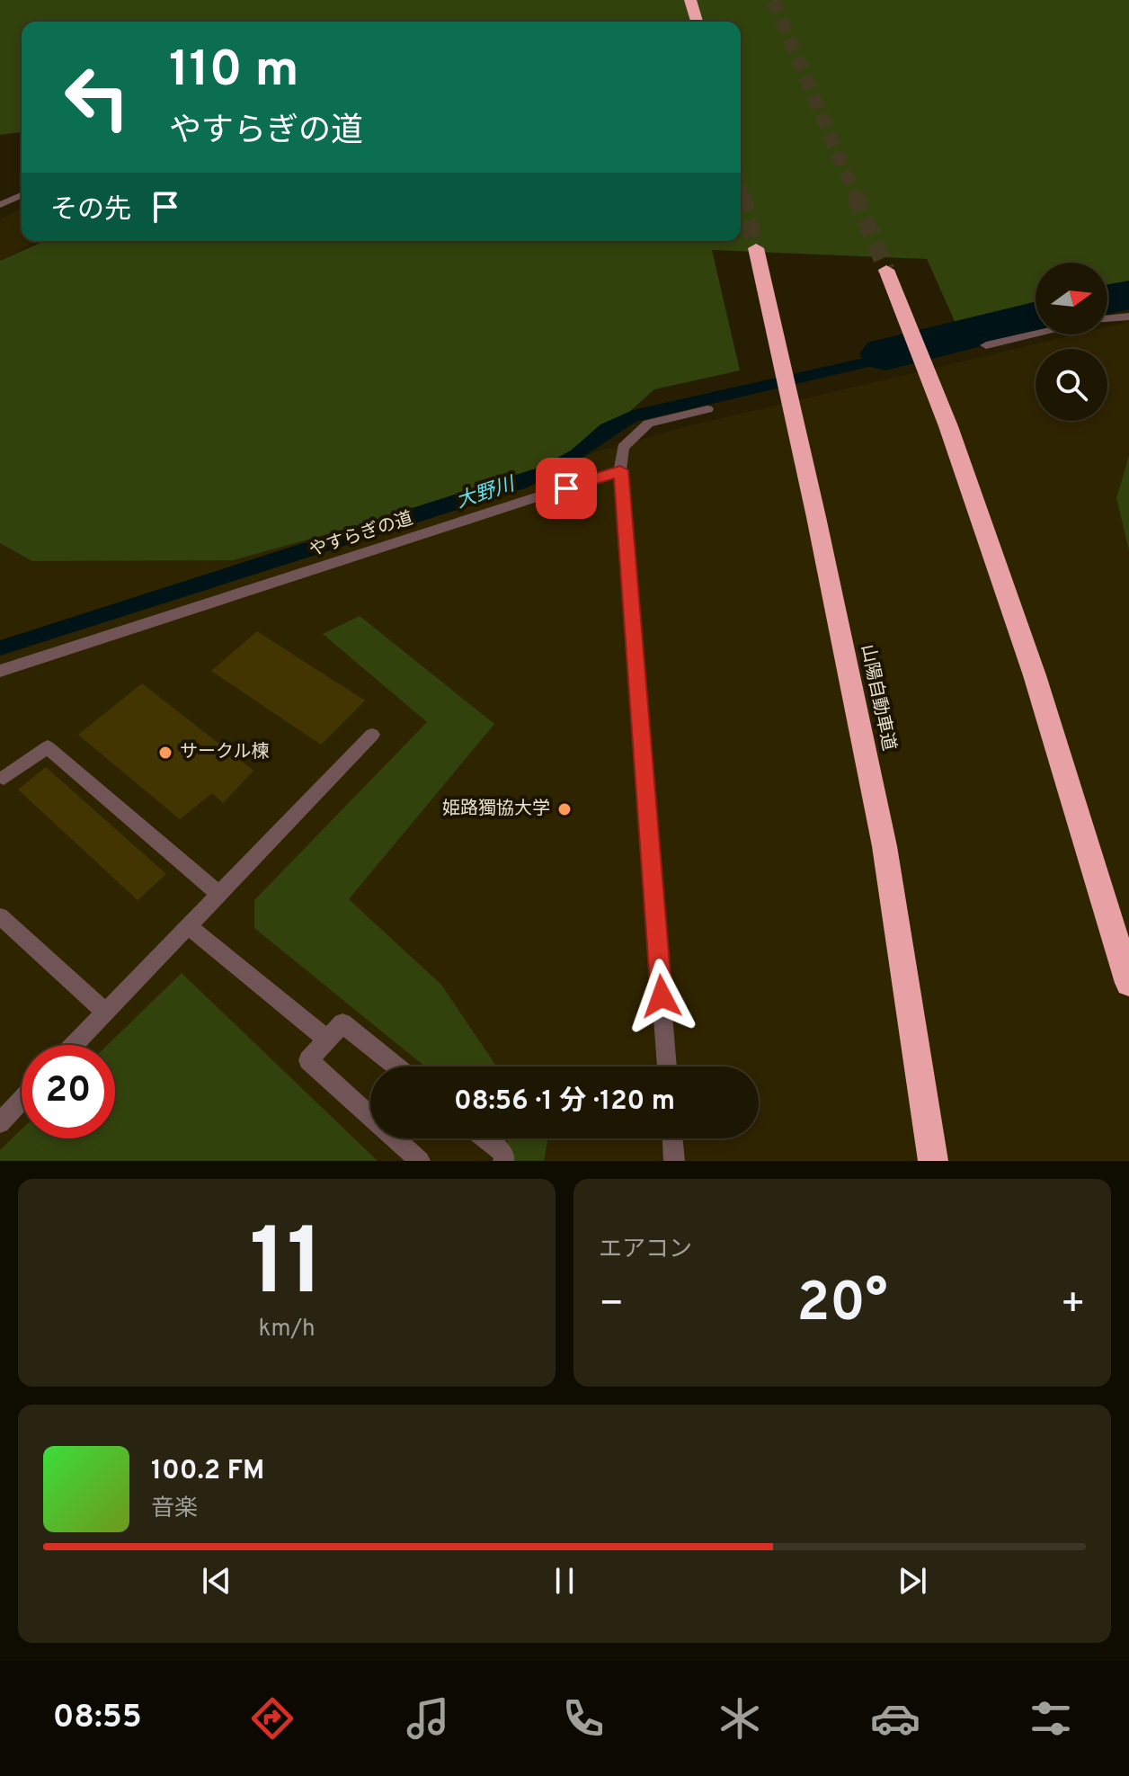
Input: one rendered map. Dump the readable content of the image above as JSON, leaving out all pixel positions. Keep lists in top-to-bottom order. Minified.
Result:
{"streets":{"highway":["山陽自動車道"],"lane":["やすらぎの道"]},"water":["大野川"],"places":["サークル楝","姫路獨協大学"],"north":"right","page":{"turn":["110 m","やすらぎの道"],"then":"その先","limit":"20","trip":"08:56 · 1 分 · 120 m","tile":[["11","km/h"],"エアコン"],"heat":["−","20°","+"],"song":["100.2 FM","音楽"],"tabs":"08:55"}}
